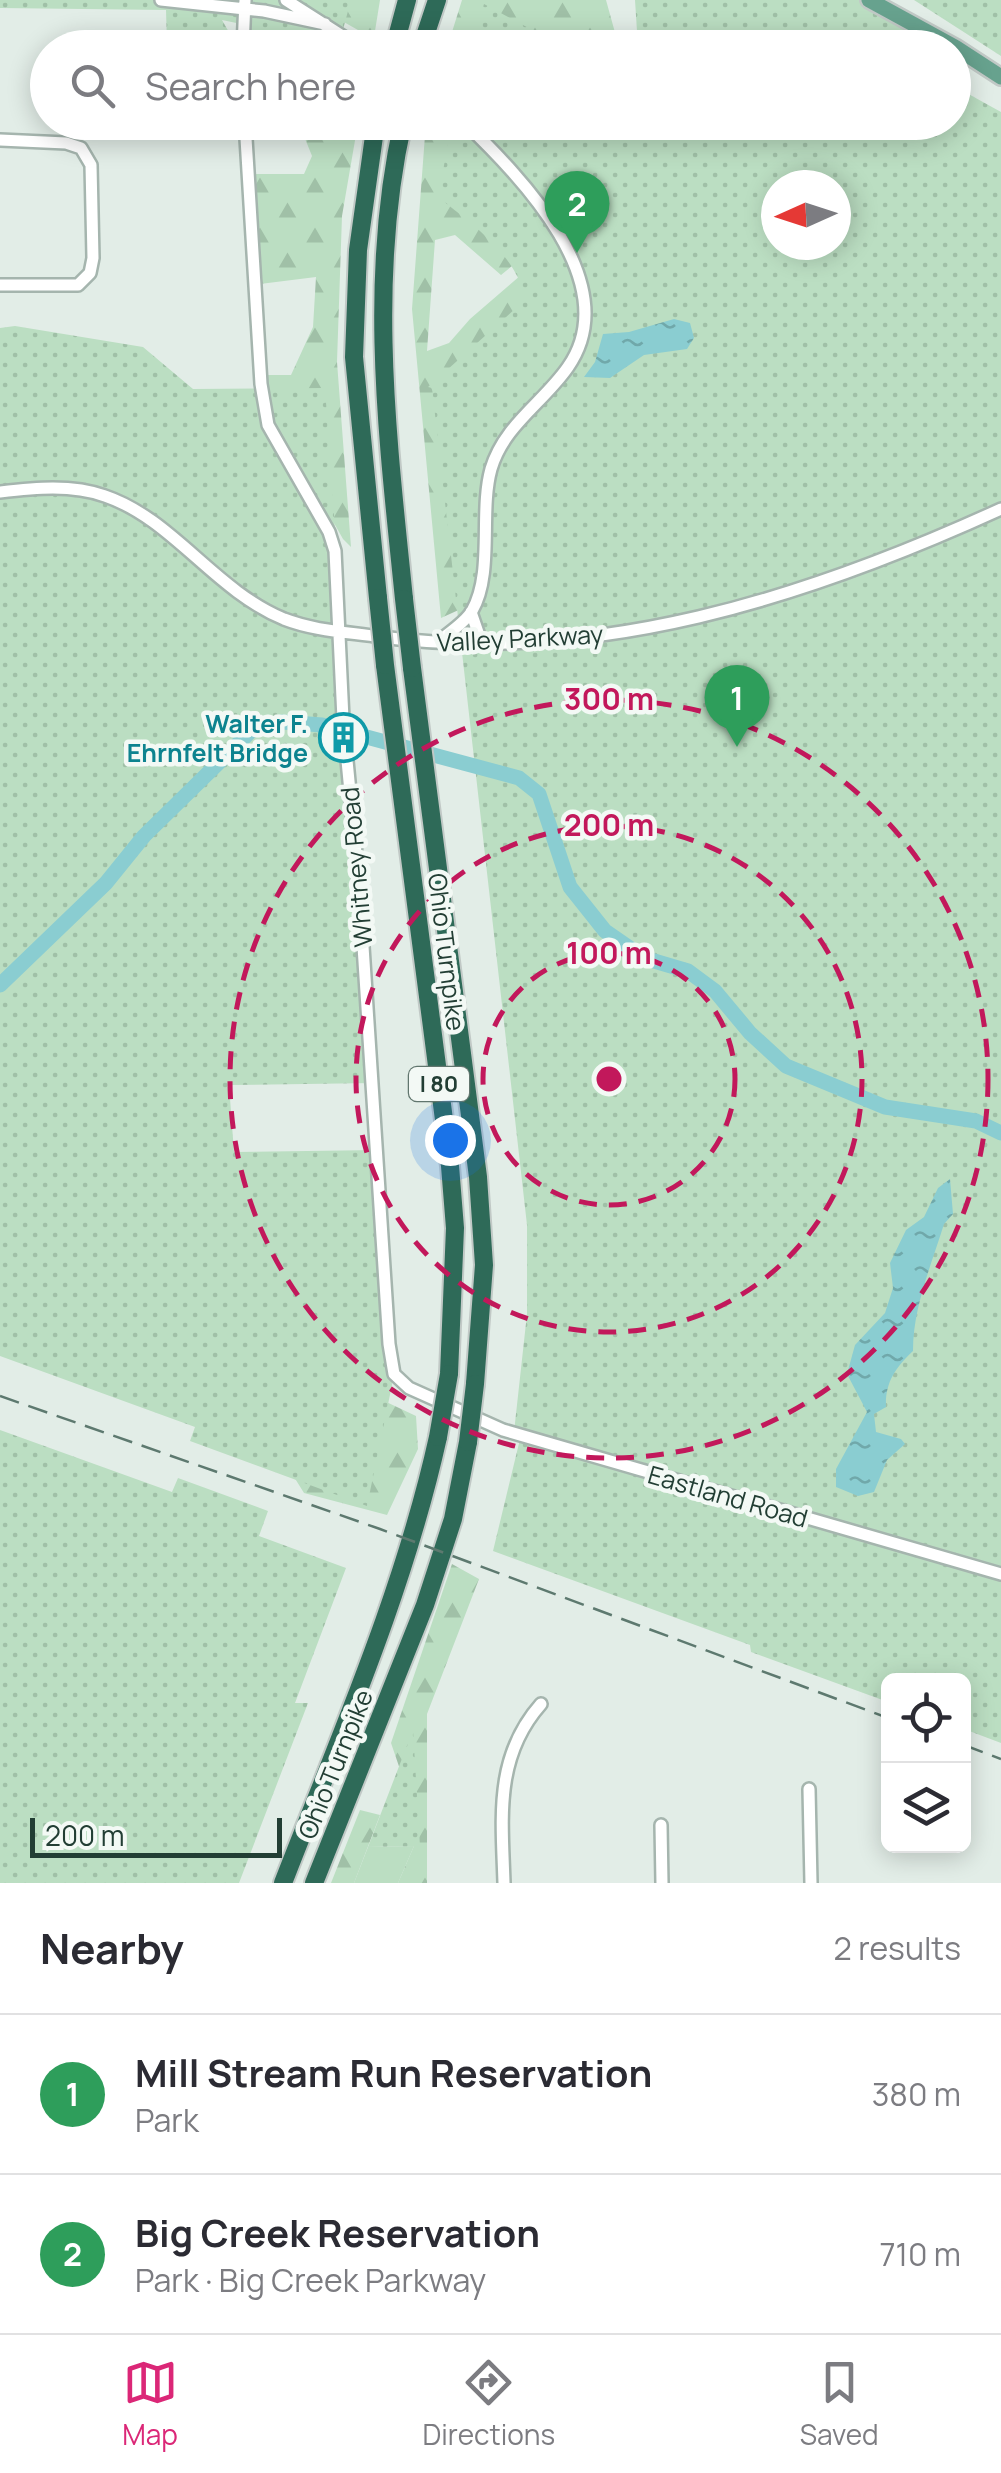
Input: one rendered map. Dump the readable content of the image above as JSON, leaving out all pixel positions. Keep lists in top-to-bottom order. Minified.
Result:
{"streets":{"highway":["Ohio Turnpike","I 80"],"street":["Valley Parkway","Whitney Road","Eastland Road"]},"crossings":[["Valley Parkway","Whitney Road"],["Whitney Road","Eastland Road"]],"places":{"building":["Walter F. Ehrnfelt Bridge"]},"scale_bar":"200 m","north":"left","page":{"search":"Search here","pins":["2","1"],"scale":"200 m","heading":["Nearby","2 results"],"list":[{"mark":"1","name":"Mill Stream Run Reservation","note":"Park","value":"380 m"},{"mark":"2","name":"Big Creek Reservation","note":"Park · Big Creek Parkway","value":"710 m"}],"nav":["Map","Directions","Saved"]},"rings":["300 m","200 m","100 m"]}
